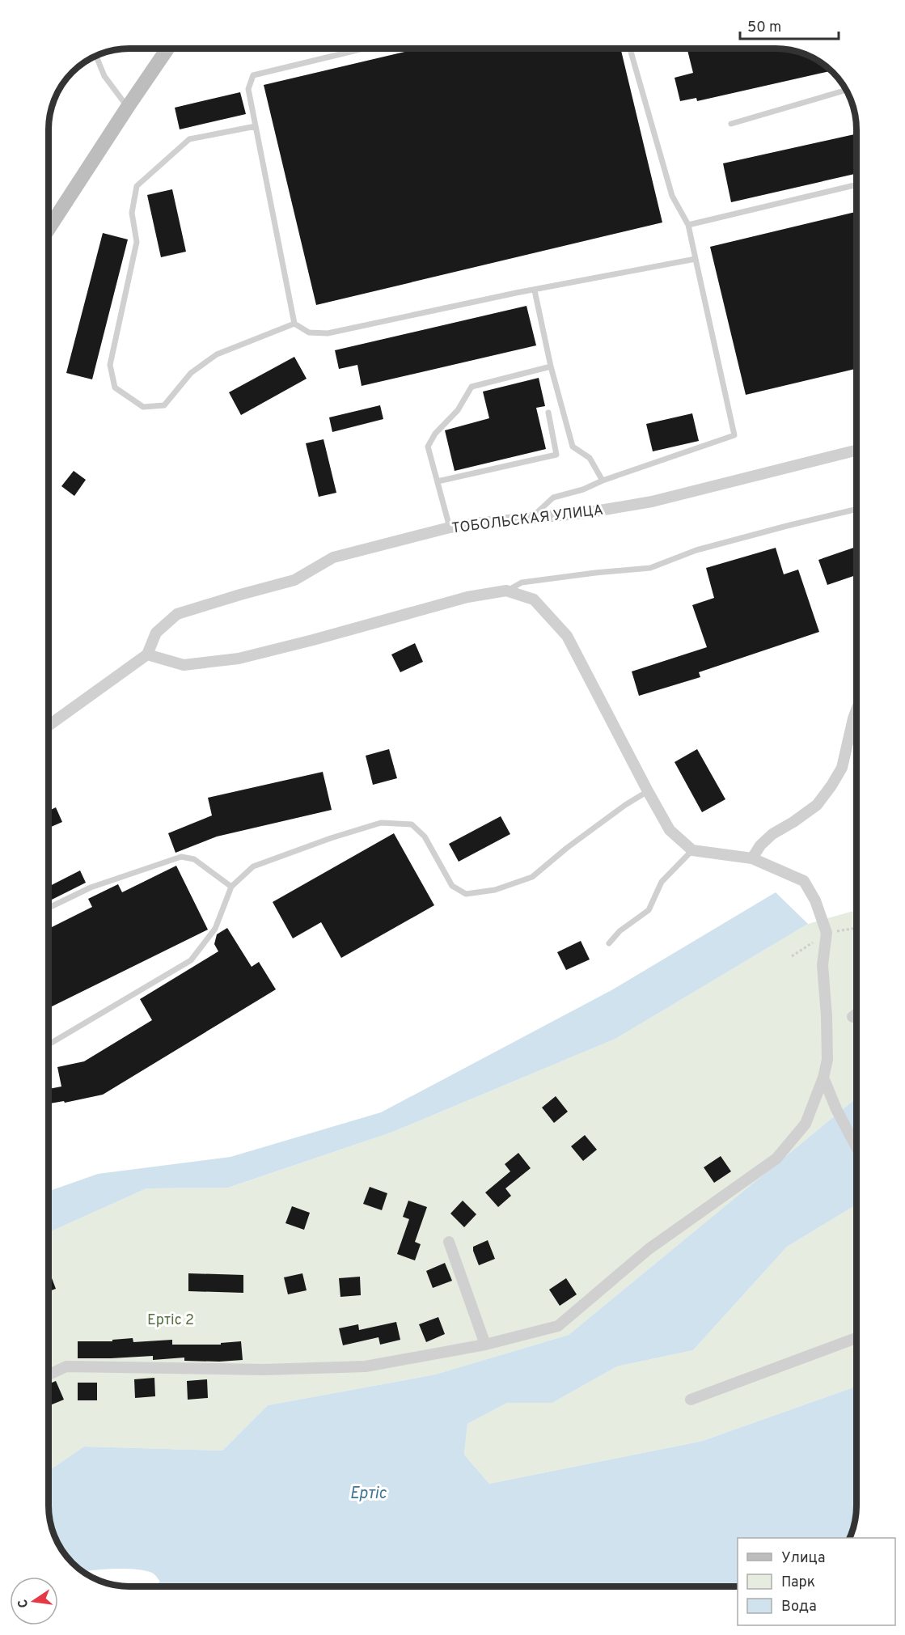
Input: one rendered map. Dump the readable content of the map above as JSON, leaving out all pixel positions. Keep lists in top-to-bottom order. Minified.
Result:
{"streets":{"street":["ТОБОЛЬСКАЯ УЛИЦА"]},"water":["Ертіс"],"parks":["Ертіс 2"],"legend":["Улица","Парк","Вода"],"scale_bar":"50 m","north":"left"}
